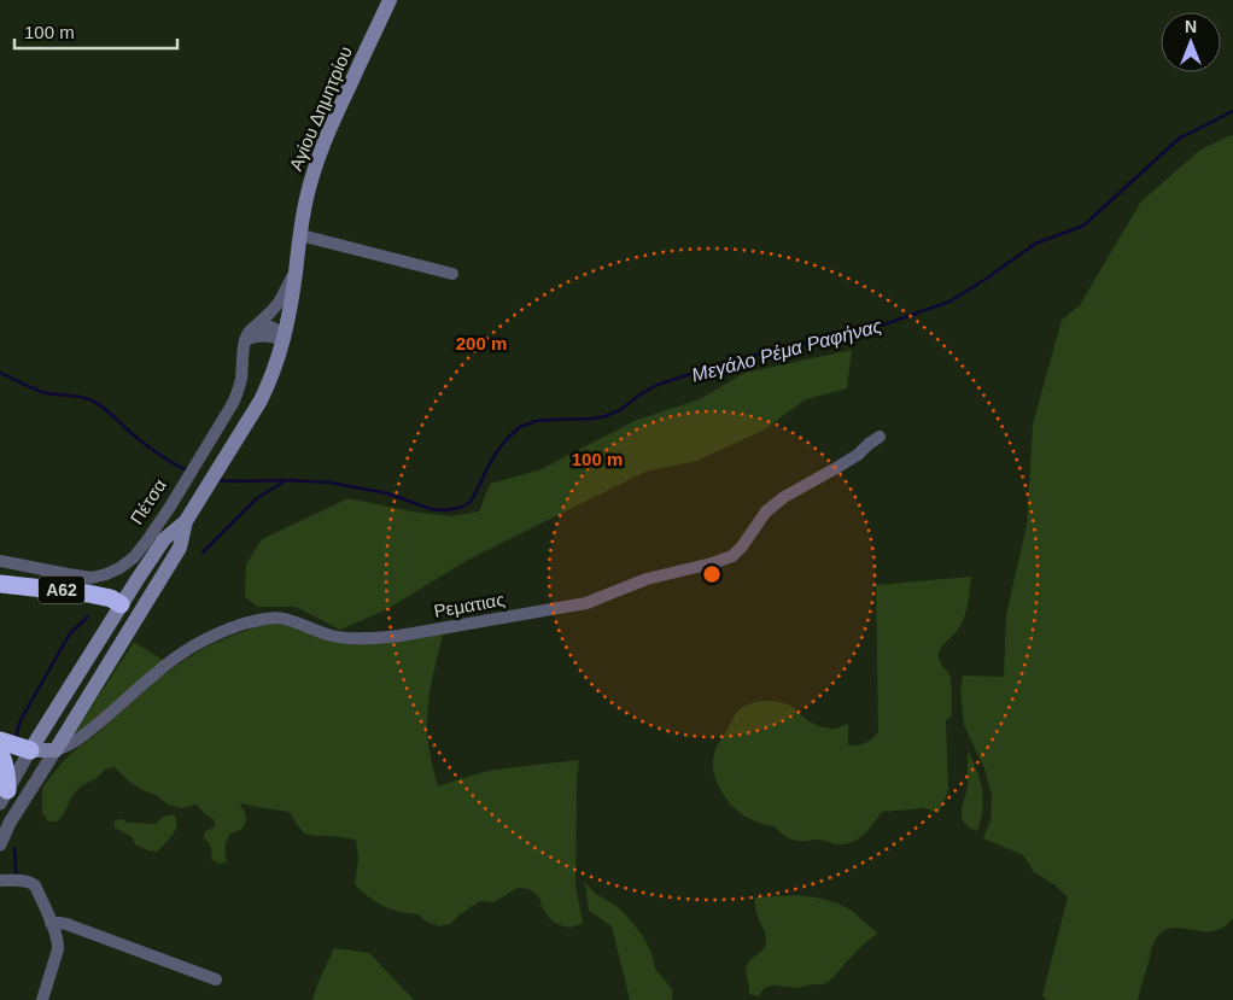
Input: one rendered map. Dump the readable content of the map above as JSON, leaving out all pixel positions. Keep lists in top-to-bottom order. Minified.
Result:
{"streets":{"highway":["Α62"],"main road":["Αγίου Δημητρίου","Πέτσα"],"street":["Ρεματιας"]},"crossings":[["Αγίου Δημητρίου","Πέτσα"],["Πέτσα","Α62"],["Πέτσα","Ρεματιας"]],"water":["Μεγάλο Ρέμα Ραφήνας"],"scale_bar":"100 m","north":"top","rings":["200 m","100 m"]}
